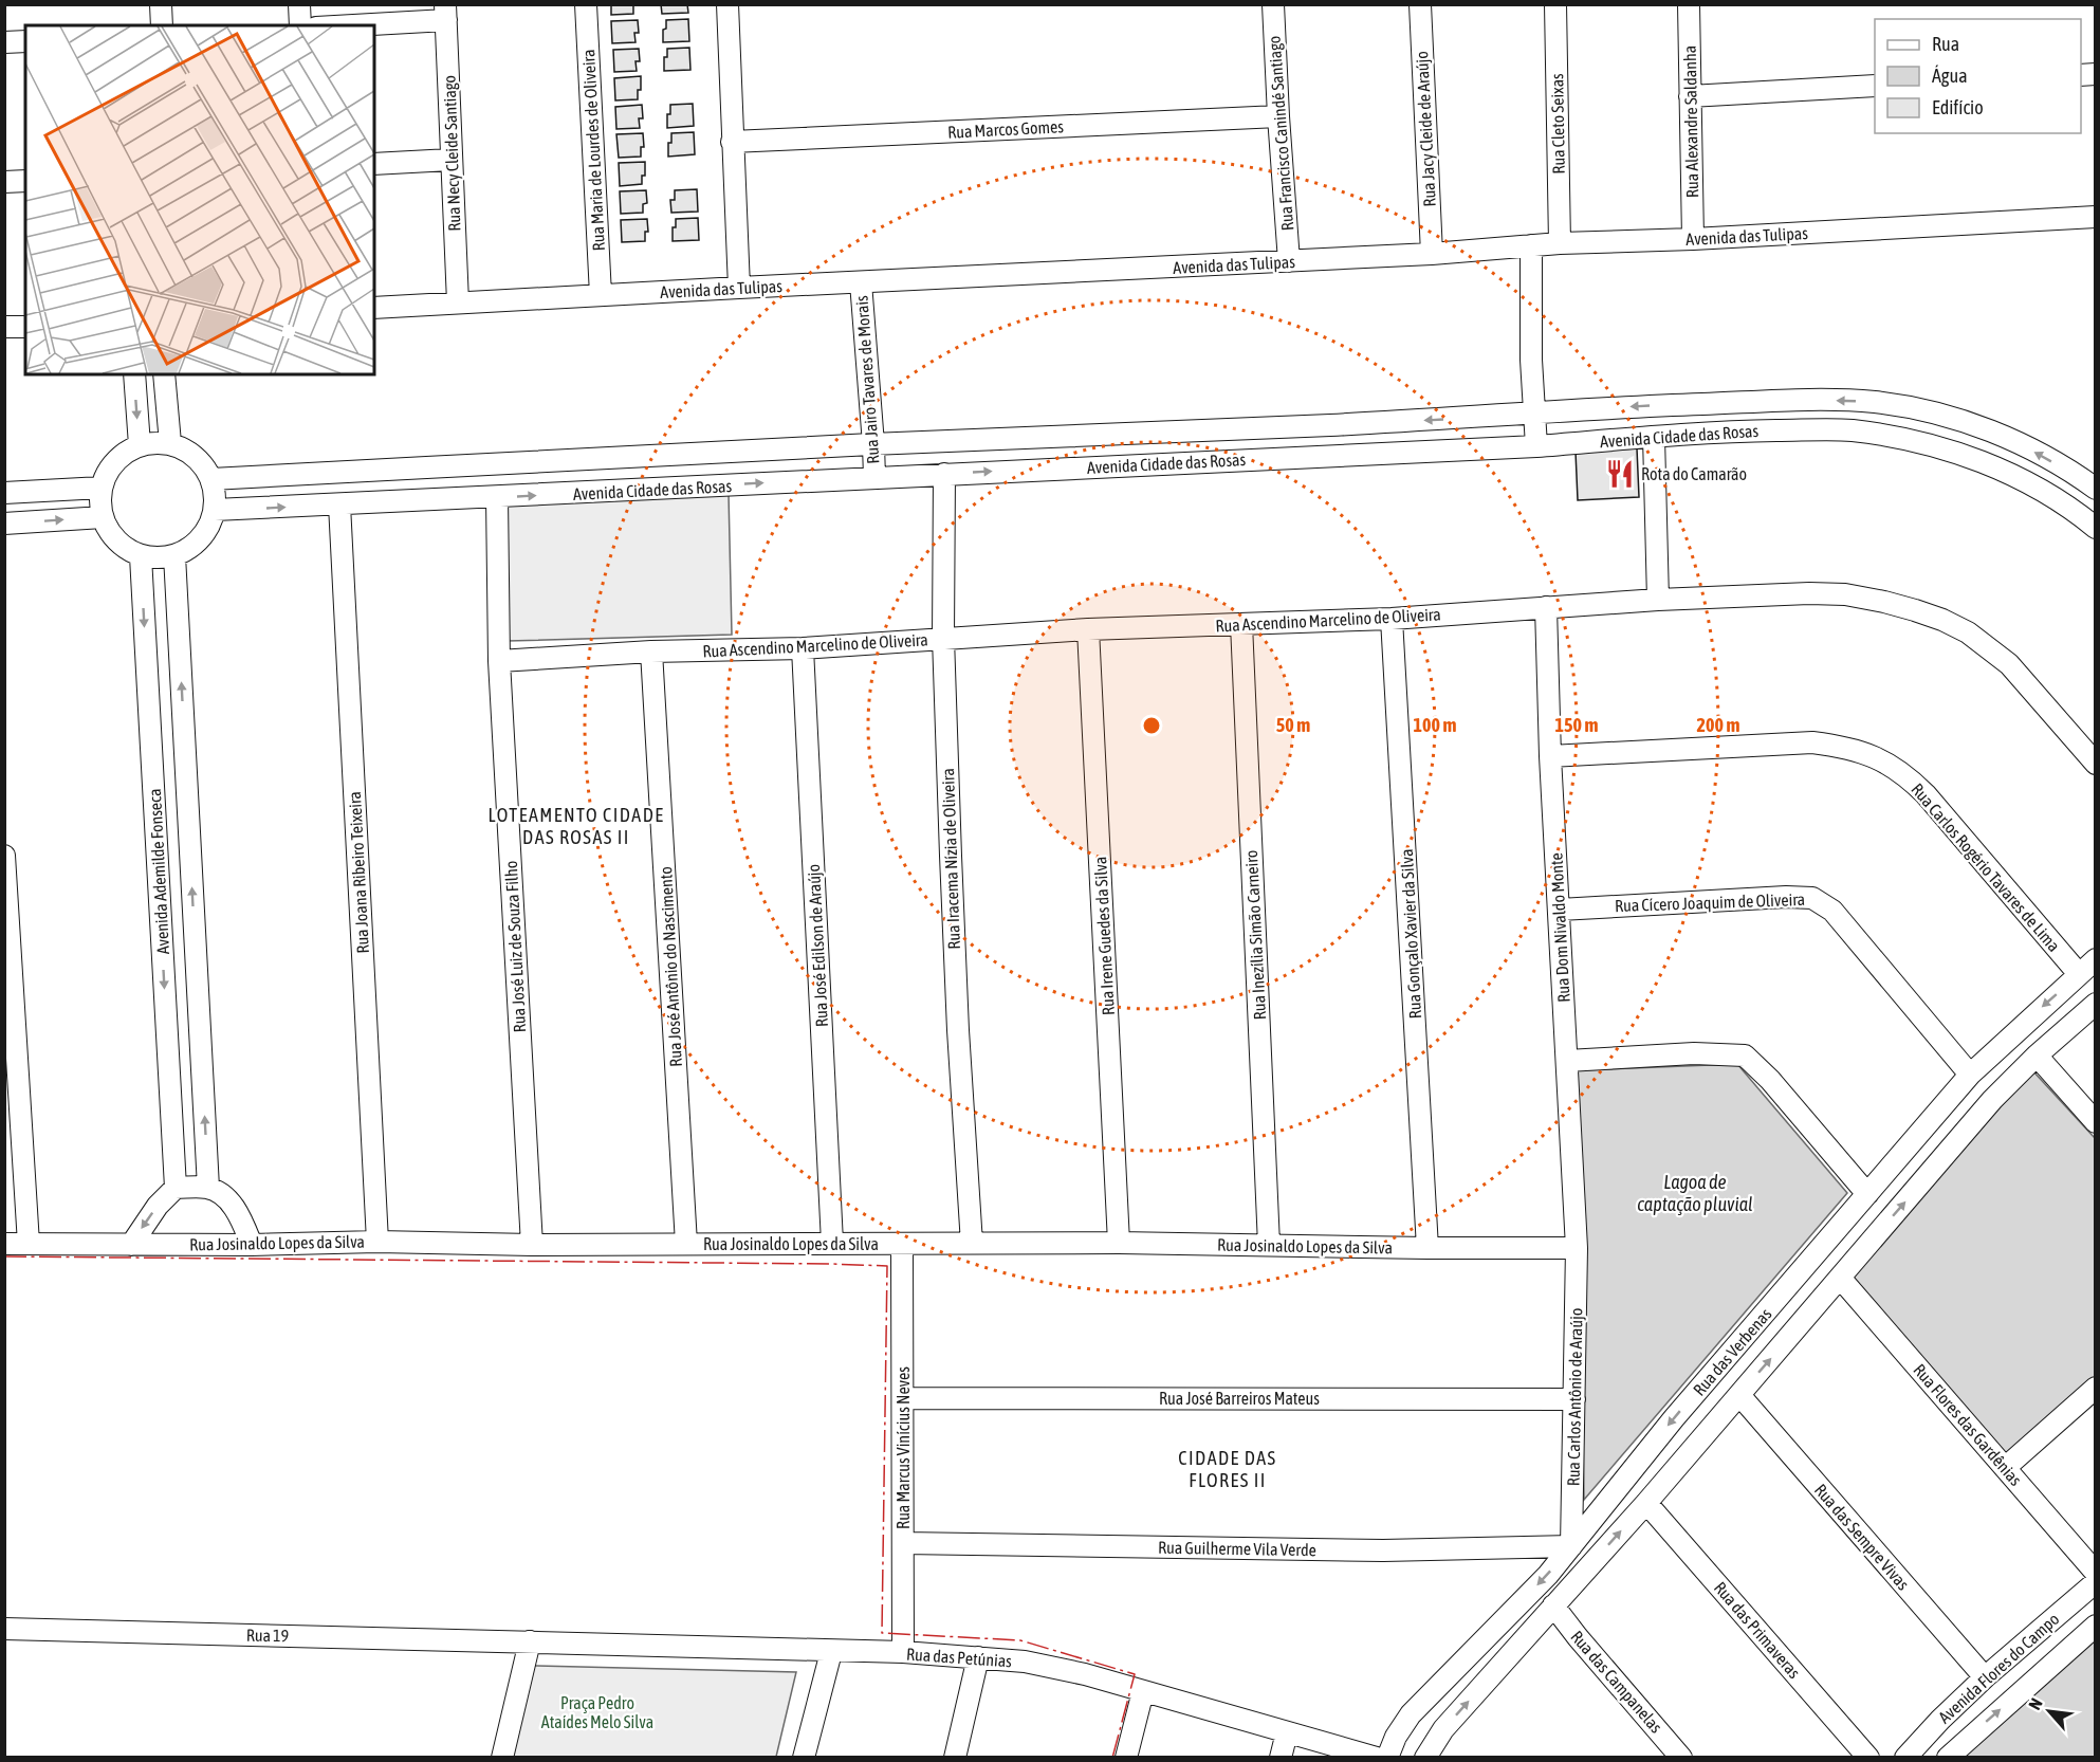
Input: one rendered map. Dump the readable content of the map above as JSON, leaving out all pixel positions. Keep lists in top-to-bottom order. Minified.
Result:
{"streets":{"street":["Rua Alexandre Saldanha","Rua Cleto Seixas","Rua Marcos Gomes","Rua Jacy Cleide de Araújo","Rua Francisco Canindé Santiago","Rua Maria de Lourdes de Oliveira","Rua Necy Cleide Santiago","Avenida das Tulipas","Rua Jairo Tavares de Morais","Avenida Cidade das Rosas","Rua Ascendino Marcelino de Oliveira","Rua Iracema Nízia de Oliveira","Rua Carlos Rogério Tavares de Lima","Avenida Ademilde Fonseca","Rua Joana Ribeiro Teixeira","Rua Cícero Joaquim de Oliveira","Rua Dom Nivaldo Monte","Rua Gonçalo Xavier da Silva","Rua Inezília Simão Carneiro","Rua Irene Guedes da Silva","Rua José Edilson de Araújo","Rua José Luiz de Souza Filho","Rua José Antônio do Nascimento","Rua Josinaldo Lopes da Silva","Rua das Verbenas","Rua Carlos Antônio de Araújo","Rua José Barreiros Mateus","Rua Flores das Gardênias","Rua Marcus Vinícius Neves","Rua das Sempre Vivas","Rua Guilherme Vila Verde","Rua das Primaveras","Rua 19","Rua das Petúnias","Avenida Flores do Campo","Rua das Campanelas"]},"crossings":[["Rua Alexandre Saldanha","Avenida das Tulipas"],["Rua Cleto Seixas","Avenida das Tulipas"],["Rua Marcos Gomes","Rua Francisco Canindé Santiago"],["Rua Jacy Cleide de Araújo","Avenida das Tulipas"],["Rua Francisco Canindé Santiago","Avenida das Tulipas"],["Rua Maria de Lourdes de Oliveira","Avenida das Tulipas"],["Rua Necy Cleide Santiago","Avenida das Tulipas"],["Avenida das Tulipas","Rua Jairo Tavares de Morais"],["Rua Jairo Tavares de Morais","Avenida Cidade das Rosas"],["Avenida Cidade das Rosas","Rua Iracema Nízia de Oliveira"],["Avenida Cidade das Rosas","Avenida Ademilde Fonseca"],["Avenida Cidade das Rosas","Rua Joana Ribeiro Teixeira"],["Avenida Cidade das Rosas","Rua José Luiz de Souza Filho"],["Rua Ascendino Marcelino de Oliveira","Rua Iracema Nízia de Oliveira"],["Rua Ascendino Marcelino de Oliveira","Rua Dom Nivaldo Monte"],["Rua Ascendino Marcelino de Oliveira","Rua Gonçalo Xavier da Silva"],["Rua Ascendino Marcelino de Oliveira","Rua Inezília Simão Carneiro"],["Rua Ascendino Marcelino de Oliveira","Rua Irene Guedes da Silva"],["Rua Ascendino Marcelino de Oliveira","Rua José Edilson de Araújo"],["Rua Ascendino Marcelino de Oliveira","Rua José Luiz de Souza Filho"],["Rua Ascendino Marcelino de Oliveira","Rua José Antônio do Nascimento"],["Rua Iracema Nízia de Oliveira","Rua Josinaldo Lopes da Silva"],["Rua Carlos Rogério Tavares de Lima","Rua Dom Nivaldo Monte"],["Rua Carlos Rogério Tavares de Lima","Rua das Verbenas"],["Rua Joana Ribeiro Teixeira","Rua Josinaldo Lopes da Silva"],["Rua Cícero Joaquim de Oliveira","Rua Dom Nivaldo Monte"],["Rua Cícero Joaquim de Oliveira","Rua das Verbenas"],["Rua Dom Nivaldo Monte","Rua Josinaldo Lopes da Silva"],["Rua Dom Nivaldo Monte","Rua Carlos Antônio de Araújo"],["Rua Gonçalo Xavier da Silva","Rua Josinaldo Lopes da Silva"],["Rua Inezília Simão Carneiro","Rua Josinaldo Lopes da Silva"],["Rua Irene Guedes da Silva","Rua Josinaldo Lopes da Silva"],["Rua José Edilson de Araújo","Rua Josinaldo Lopes da Silva"],["Rua José Luiz de Souza Filho","Rua Josinaldo Lopes da Silva"],["Rua José Antônio do Nascimento","Rua Josinaldo Lopes da Silva"],["Rua Josinaldo Lopes da Silva","Rua Carlos Antônio de Araújo"],["Rua Josinaldo Lopes da Silva","Rua Marcus Vinícius Neves"],["Rua das Verbenas","Rua Carlos Antônio de Araújo"],["Rua das Verbenas","Rua Flores das Gardênias"],["Rua das Verbenas","Rua das Sempre Vivas"],["Rua das Verbenas","Rua Guilherme Vila Verde"],["Rua das Verbenas","Rua das Primaveras"],["Rua das Verbenas","Rua das Campanelas"],["Rua Carlos Antônio de Araújo","Rua José Barreiros Mateus"],["Rua Carlos Antônio de Araújo","Rua Guilherme Vila Verde"],["Rua José Barreiros Mateus","Rua Marcus Vinícius Neves"],["Rua Marcus Vinícius Neves","Rua Guilherme Vila Verde"],["Rua Marcus Vinícius Neves","Rua das Petúnias"],["Rua das Sempre Vivas","Avenida Flores do Campo"],["Rua 19","Rua das Petúnias"]],"districts":["LOTEAMENTO CIDADE DAS ROSAS II","CIDADE DAS FLORES II"],"water":["Lagoa de captação pluvial"],"parks":["Praça Pedro Ataídes Melo Silva"],"places":{"restaurant":["Rota do Camarão"]},"legend":["Rua","Água","Edifício"],"north":"top left","rings":["50 m","100 m","150 m","200 m"]}
